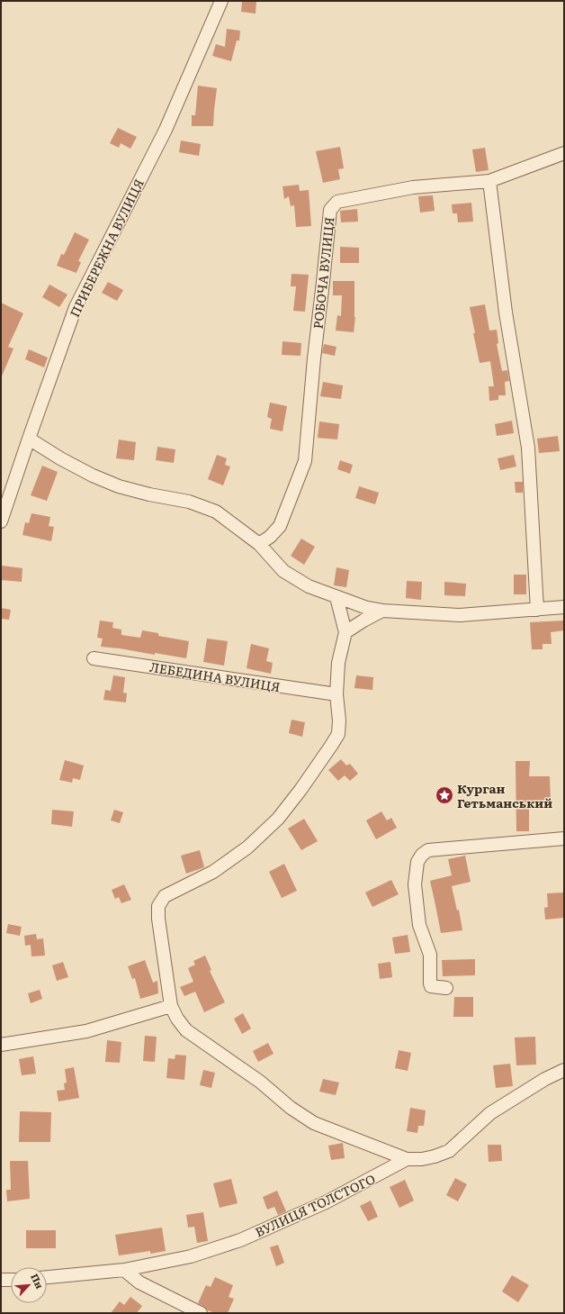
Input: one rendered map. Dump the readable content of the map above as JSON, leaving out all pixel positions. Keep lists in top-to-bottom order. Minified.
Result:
{"streets":{"street":["ПРИБЕРЕЖНА ВУЛИЦЯ","РОБОЧА ВУЛИЦЯ","ЛЕБЕДИНА ВУЛИЦЯ","ВУЛИЦЯ ТОЛСТОГО"]},"places":{"place":["Курган Гетьманський"]},"north":"top right"}
